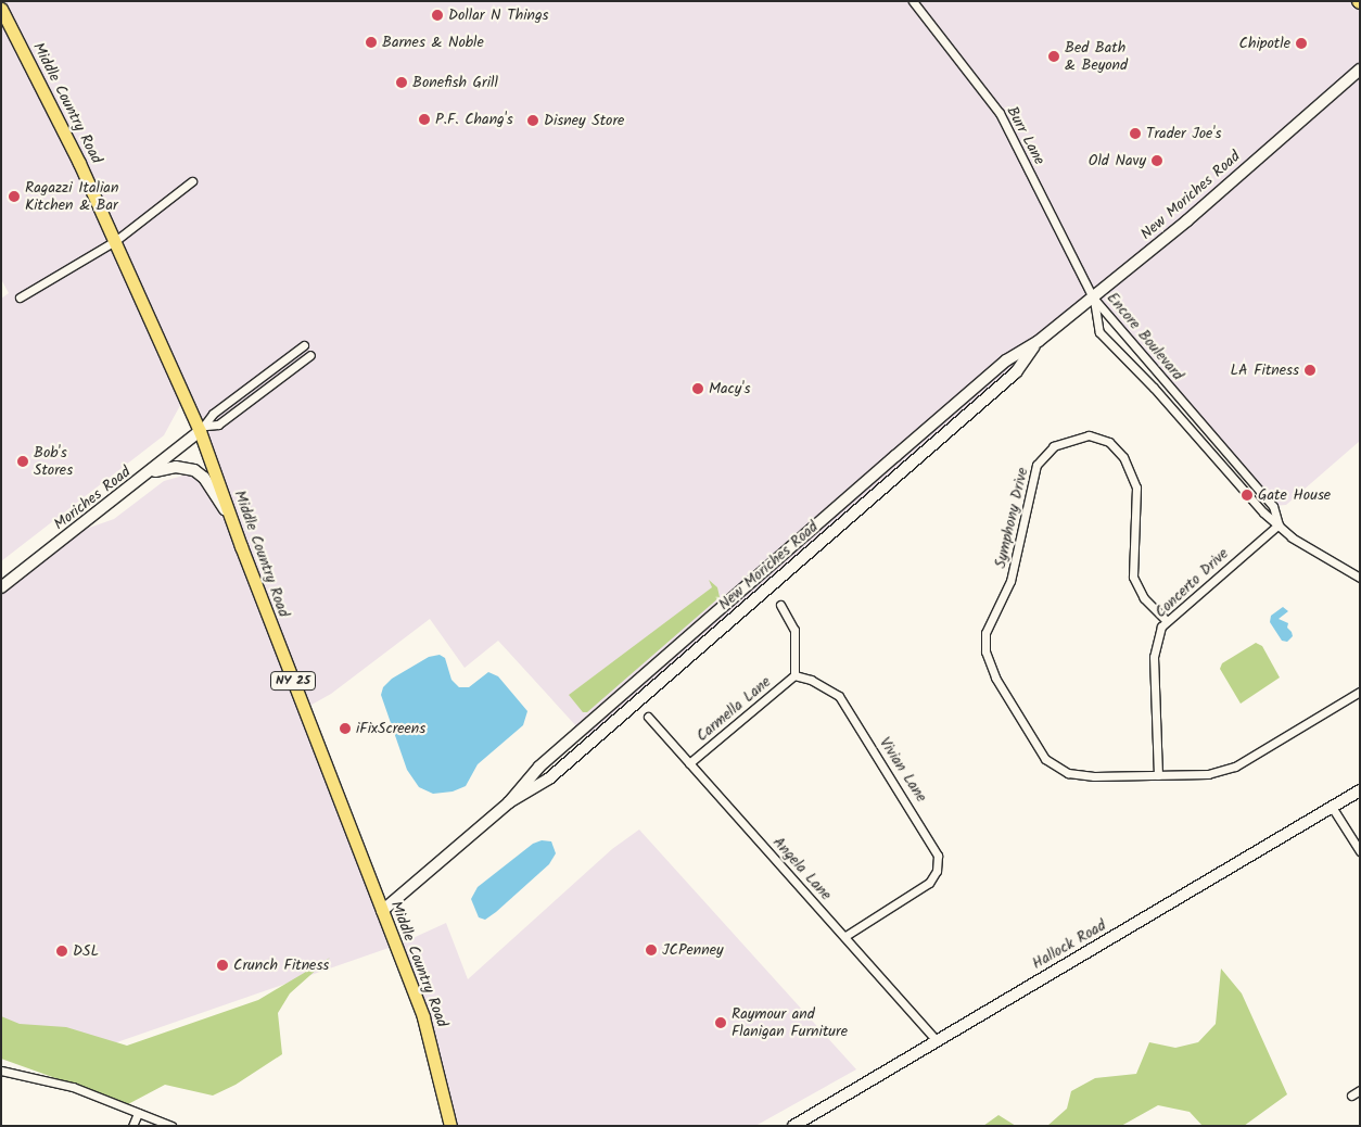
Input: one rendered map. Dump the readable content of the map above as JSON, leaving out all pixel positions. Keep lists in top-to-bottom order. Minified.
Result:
{"streets":{"main road":["Middle Country Road","New Moriches Road","Moriches Road","NY 25","Hallock Road"],"street":["Burr Lane","Encore Boulevard","Symphony Drive","Concerto Drive","Carmella Lane","Vivian Lane","Angela Lane"]},"crossings":[["Middle Country Road","New Moriches Road"],["Middle Country Road","Moriches Road"],["Burr Lane","New Moriches Road"],["Burr Lane","Encore Boulevard"],["New Moriches Road","Encore Boulevard"],["Encore Boulevard","Concerto Drive"],["Symphony Drive","Concerto Drive"],["Carmella Lane","Vivian Lane"],["Carmella Lane","Angela Lane"],["Vivian Lane","Angela Lane"],["Angela Lane","Hallock Road"]],"places":["Dollar N Things","Barnes & Noble","Chipotle","Bed Bath & Beyond","Bonefish Grill","P.F. Chang's","Disney Store","Trader Joe's","Old Navy","Ragazzi Italian Kitchen & Bar","LA Fitness","Macy's","Bob's Stores","Gate House","iFixScreens","JCPenney","DSL","Crunch Fitness","Raymour and Flanigan Furniture"]}
